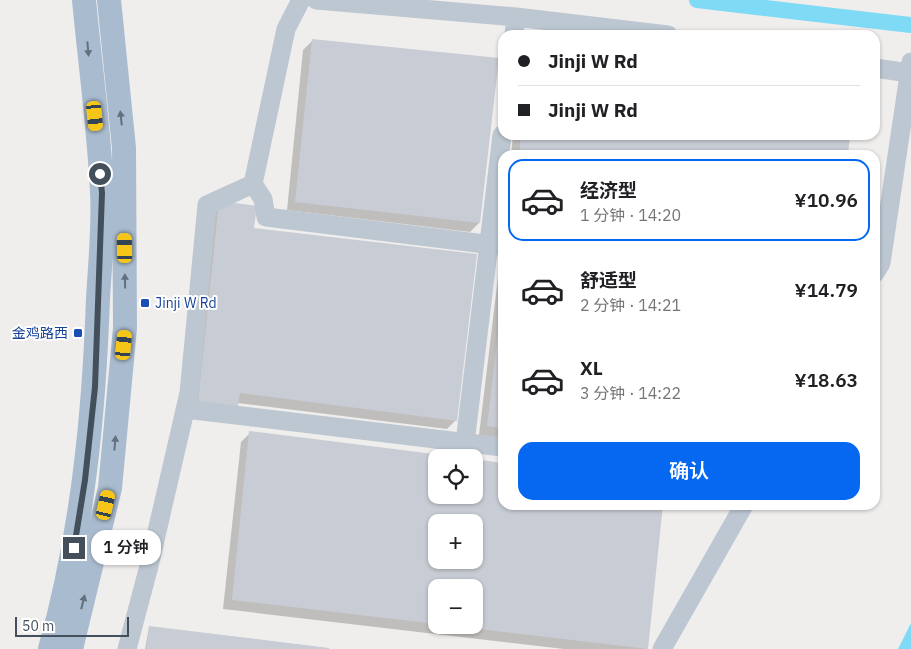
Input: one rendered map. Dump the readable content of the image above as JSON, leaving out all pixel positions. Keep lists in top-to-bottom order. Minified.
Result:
{"places":{"transit":["Jinji W Rd","金鸡路西"]},"scale_bar":"50 m","page":{"banner":["Jinji W Rd","Jinji W Rd"],"list":[{"name":"经济型","note":"1 分钟 · 14:20","value":"¥10.96"},{"name":"舒适型","note":"2 分钟 · 14:21","value":"¥14.79"},{"name":"XL","note":"3 分钟 · 14:22","value":"¥18.63"}],"buttons":"确认","map_buttons":["+","−"],"bubble":"1 分钟","scale":"50 m"}}
